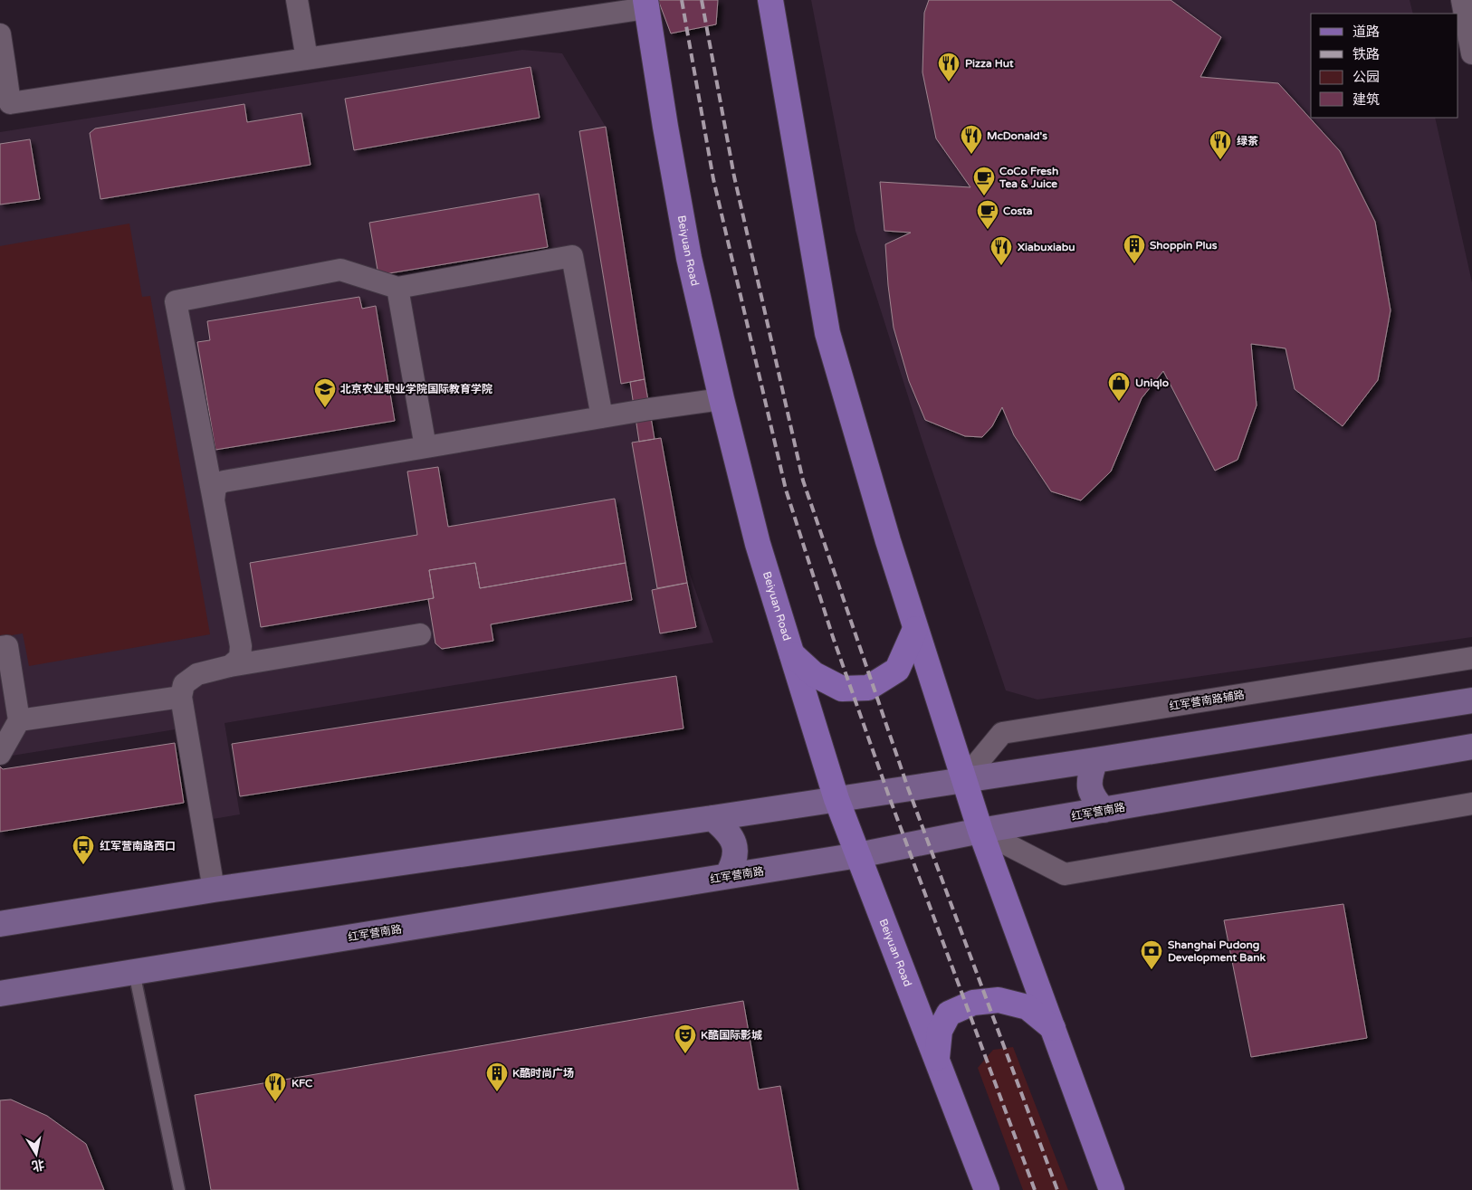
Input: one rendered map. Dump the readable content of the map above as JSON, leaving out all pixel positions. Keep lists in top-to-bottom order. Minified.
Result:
{"streets":{"main road":["Beiyuan Road","红军营南路"],"street":["红军营南路辅路"]},"crossings":[["Beiyuan Road","红军营南路"]],"places":{"restaurant":["Pizza Hut","McDonald's","绿茶","Xiabuxiabu","KFC"],"cafe":["CoCo Fresh Tea & Juice","Costa"],"building":["Shoppin Plus","K酷时尚广场"],"shop":["Uniqlo"],"school or university":["北京农业职业学院国际教育学院"],"bus stop":["红军营南路西口"],"bank":["Shanghai Pudong Development Bank"],"theatre":["K酷国际影城"]},"legend":["道路","铁路","公园","建筑"],"north":"bottom"}
